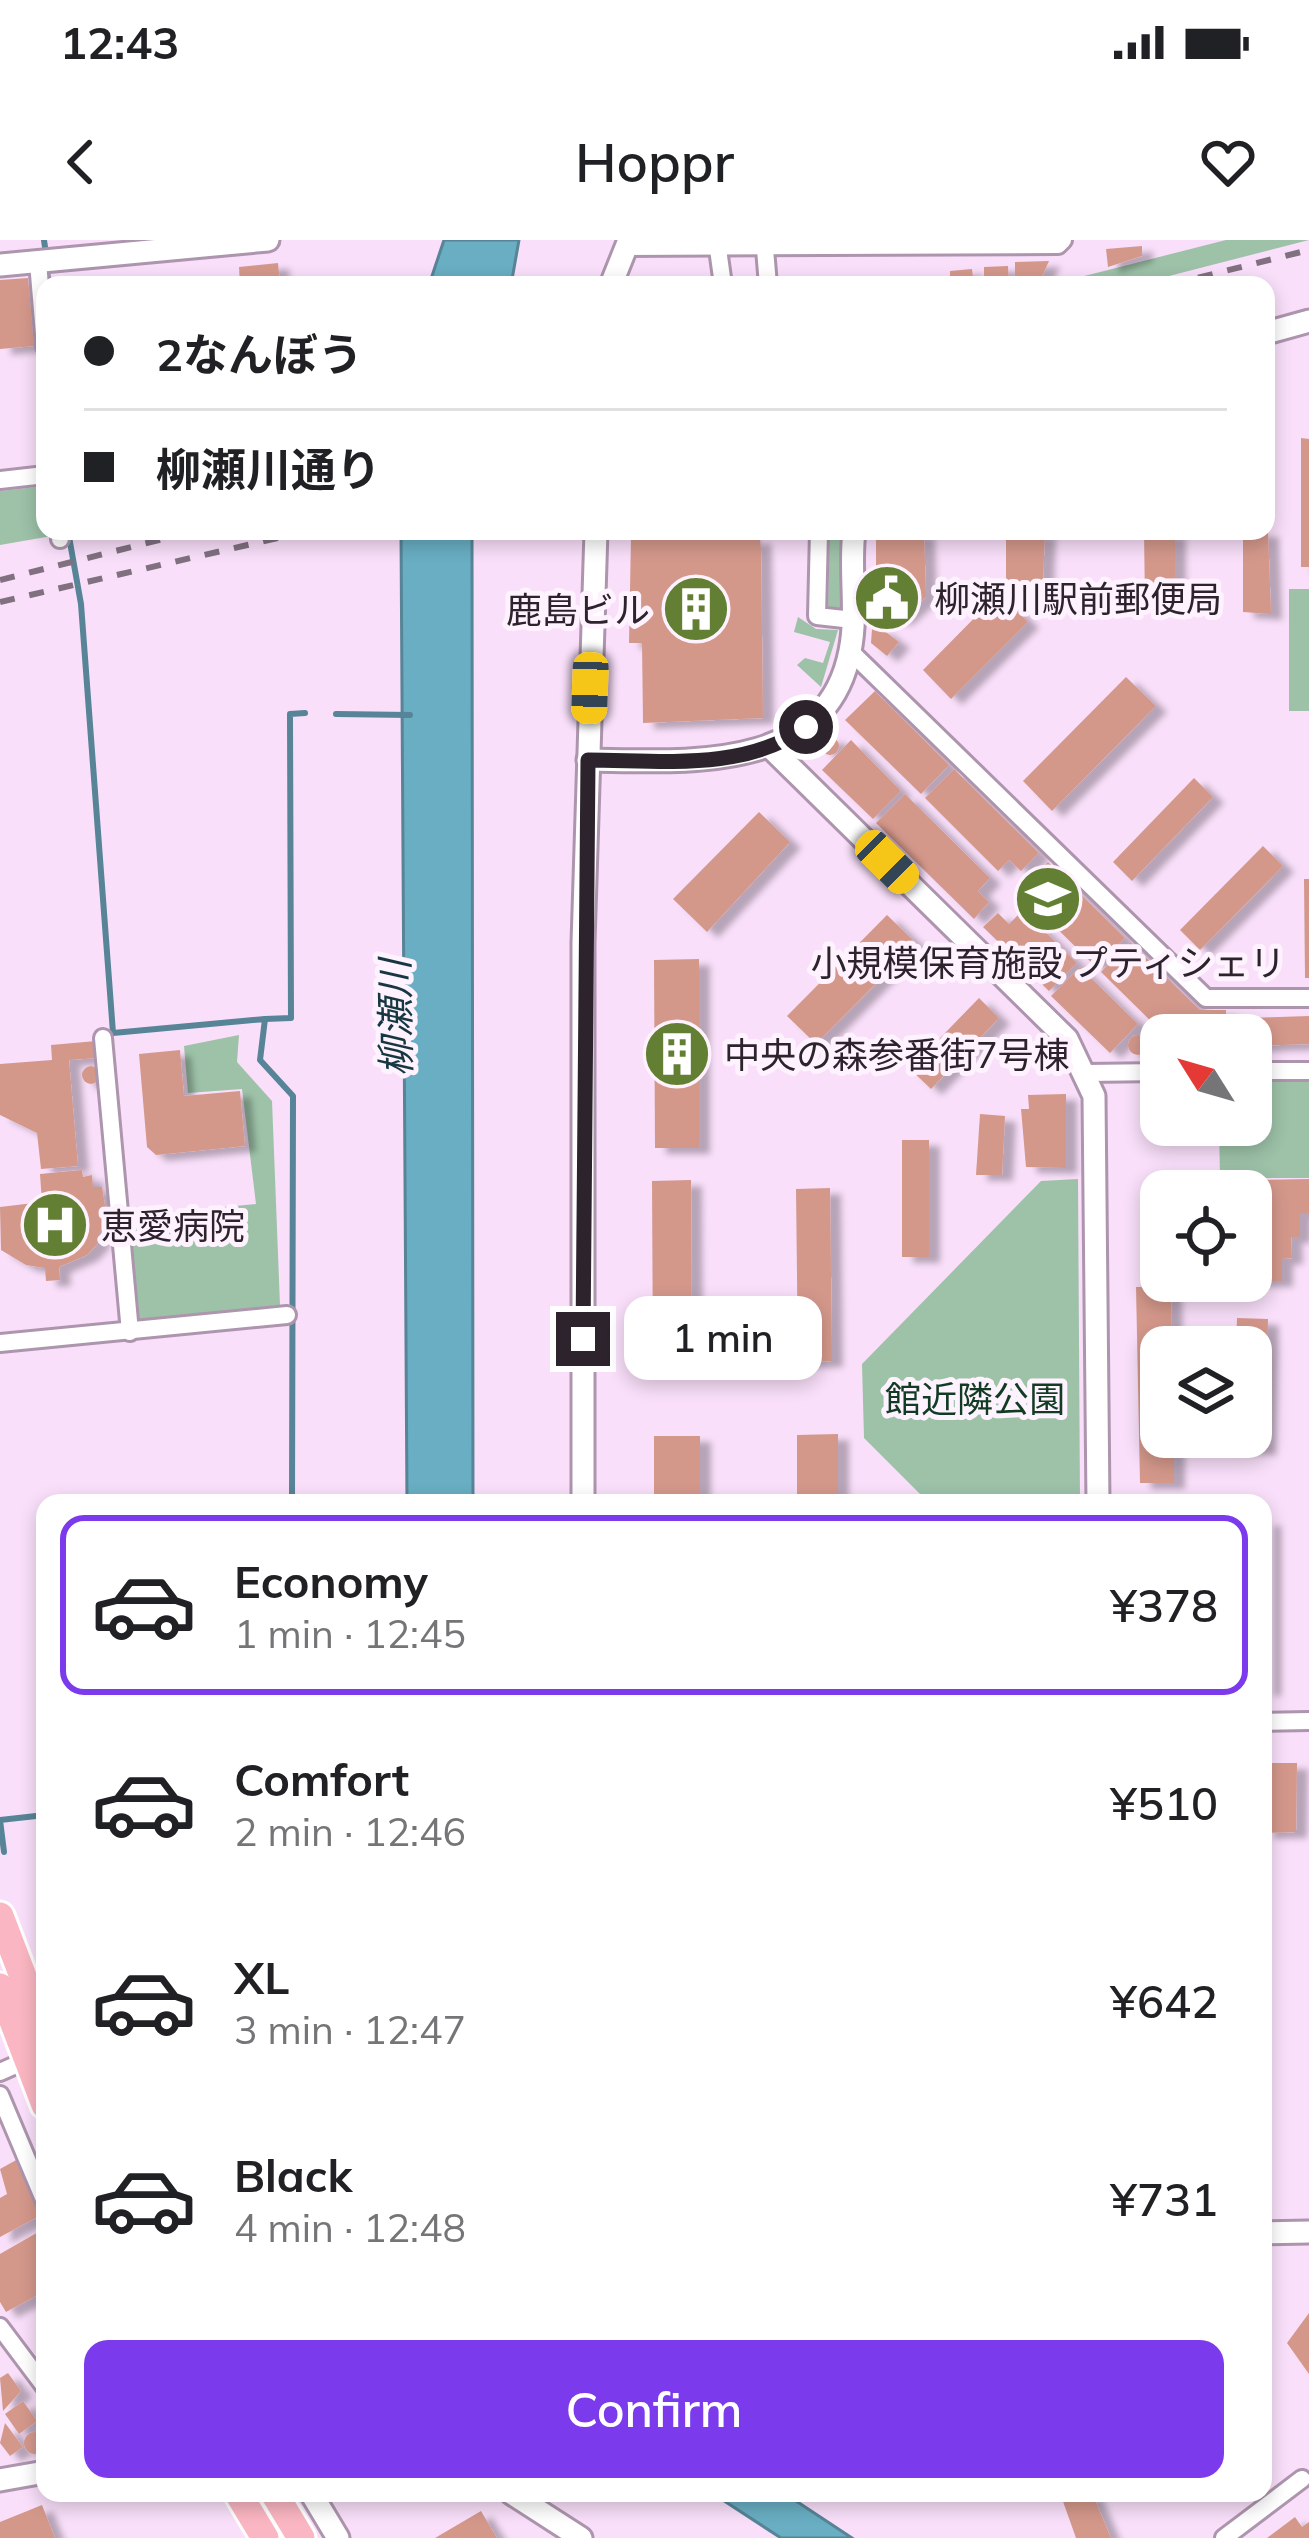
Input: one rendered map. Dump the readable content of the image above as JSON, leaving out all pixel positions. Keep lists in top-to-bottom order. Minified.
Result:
{"water":["柳瀬川"],"parks":["館近隣公園"],"places":{"public building":["柳瀬川駅前郵便局"],"building":["鹿島ビル","中央の森参番街7号棟"],"school or university":["小規模保育施設 プティシェリ"],"hospital":["恵愛病院"]},"north":"top left","page":{"status":"12:43","header":"Hoppr","banner":["2なんぼう","柳瀬川通り"],"bubble":"1 min","list":[{"name":"Economy","note":"1 min · 12:45","value":"¥378"},{"name":"Comfort","note":"2 min · 12:46","value":"¥510"},{"name":"XL","note":"3 min · 12:47","value":"¥642"},{"name":"Black","note":"4 min · 12:48","value":"¥731"}],"buttons":"Confirm"}}
